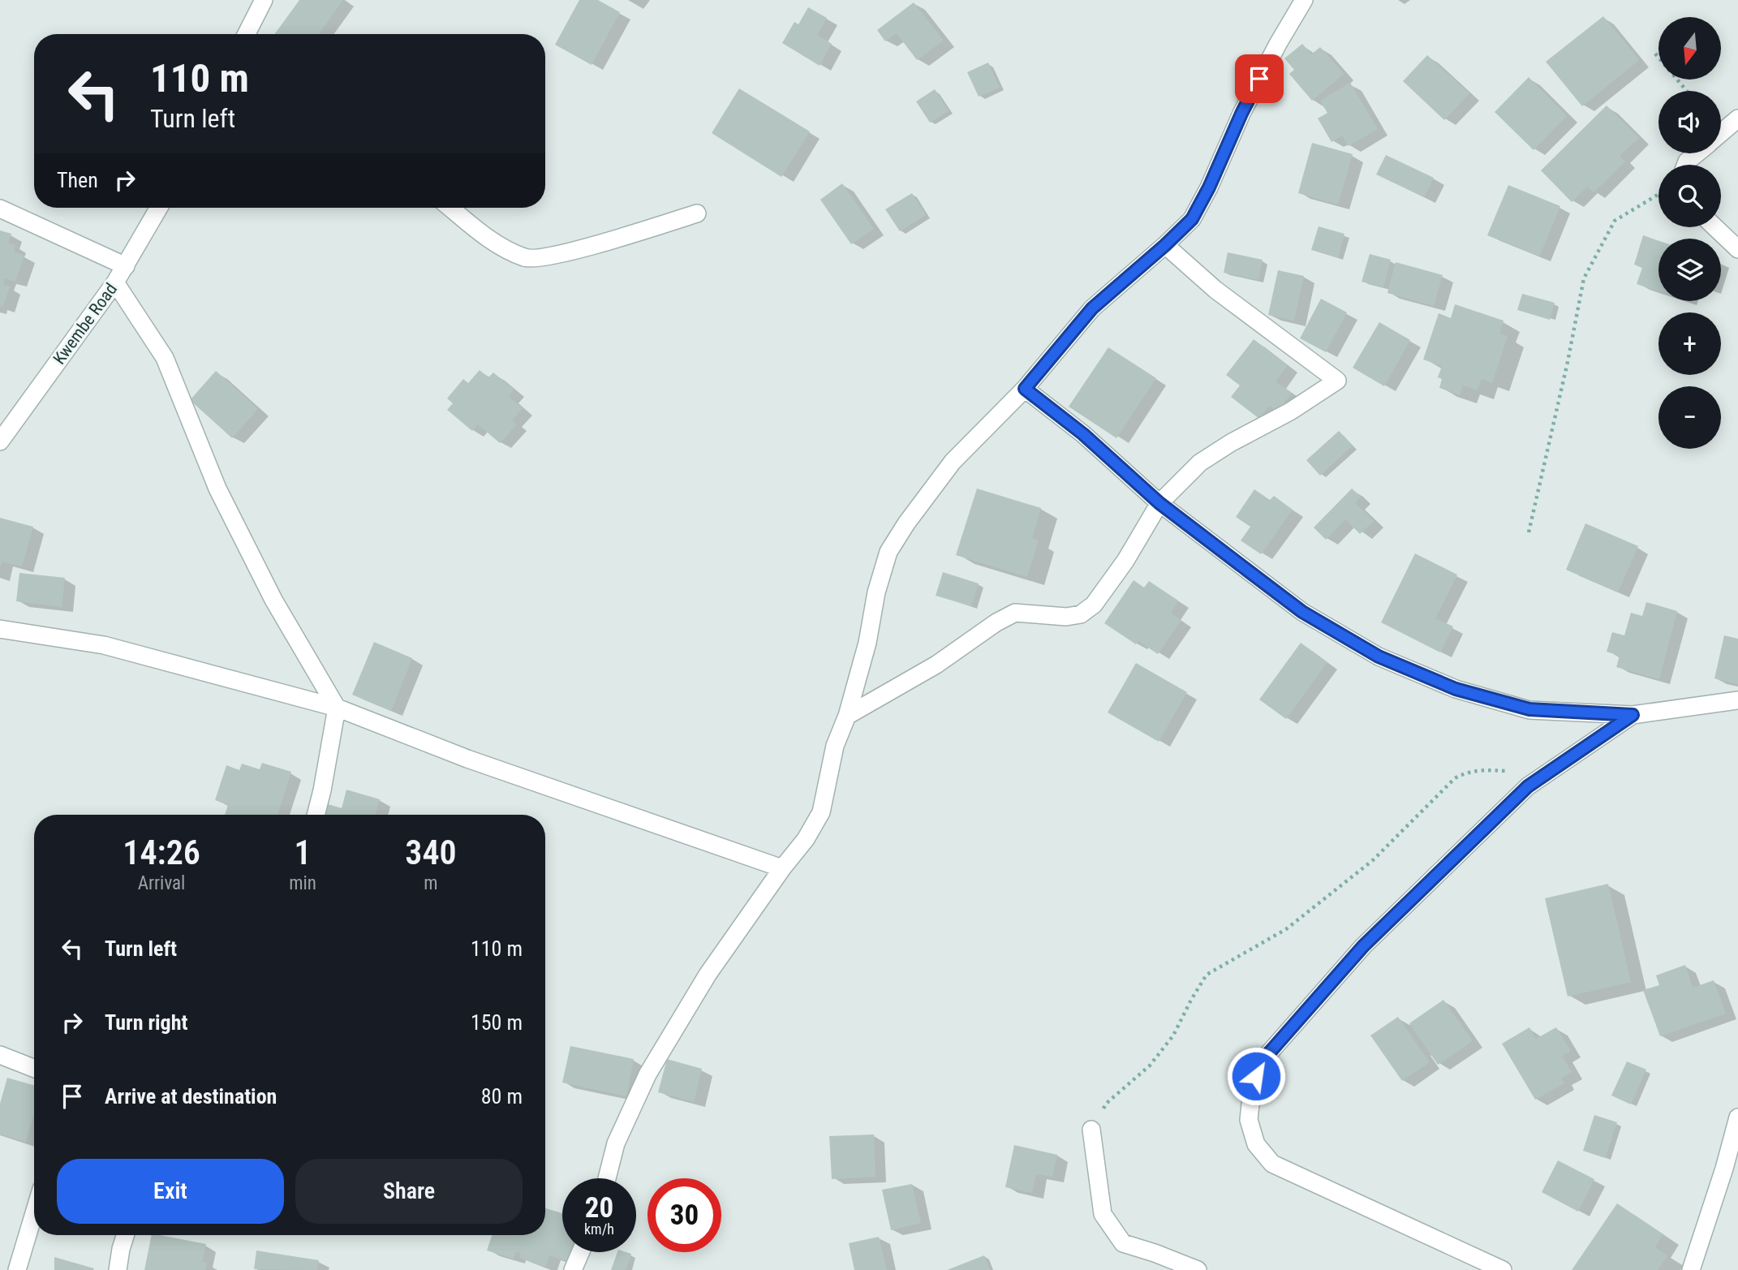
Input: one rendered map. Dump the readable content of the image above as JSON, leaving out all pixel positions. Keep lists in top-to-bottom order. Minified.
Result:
{"streets":{"street":["Kwembe Road"]},"north":"bottom","page":{"map_buttons":["+","−"],"turn":["110 m","Turn left"],"then":"Then","eta":["14:26","Arrival","1","min","340","m"],"list":[{"name":"Turn left","value":"110 m"},{"name":"Turn right","value":"150 m"},{"name":"Arrive at destination","value":"80 m"}],"buttons":["Exit","Share"],"speed":"20 km/h","limit":"30"}}
